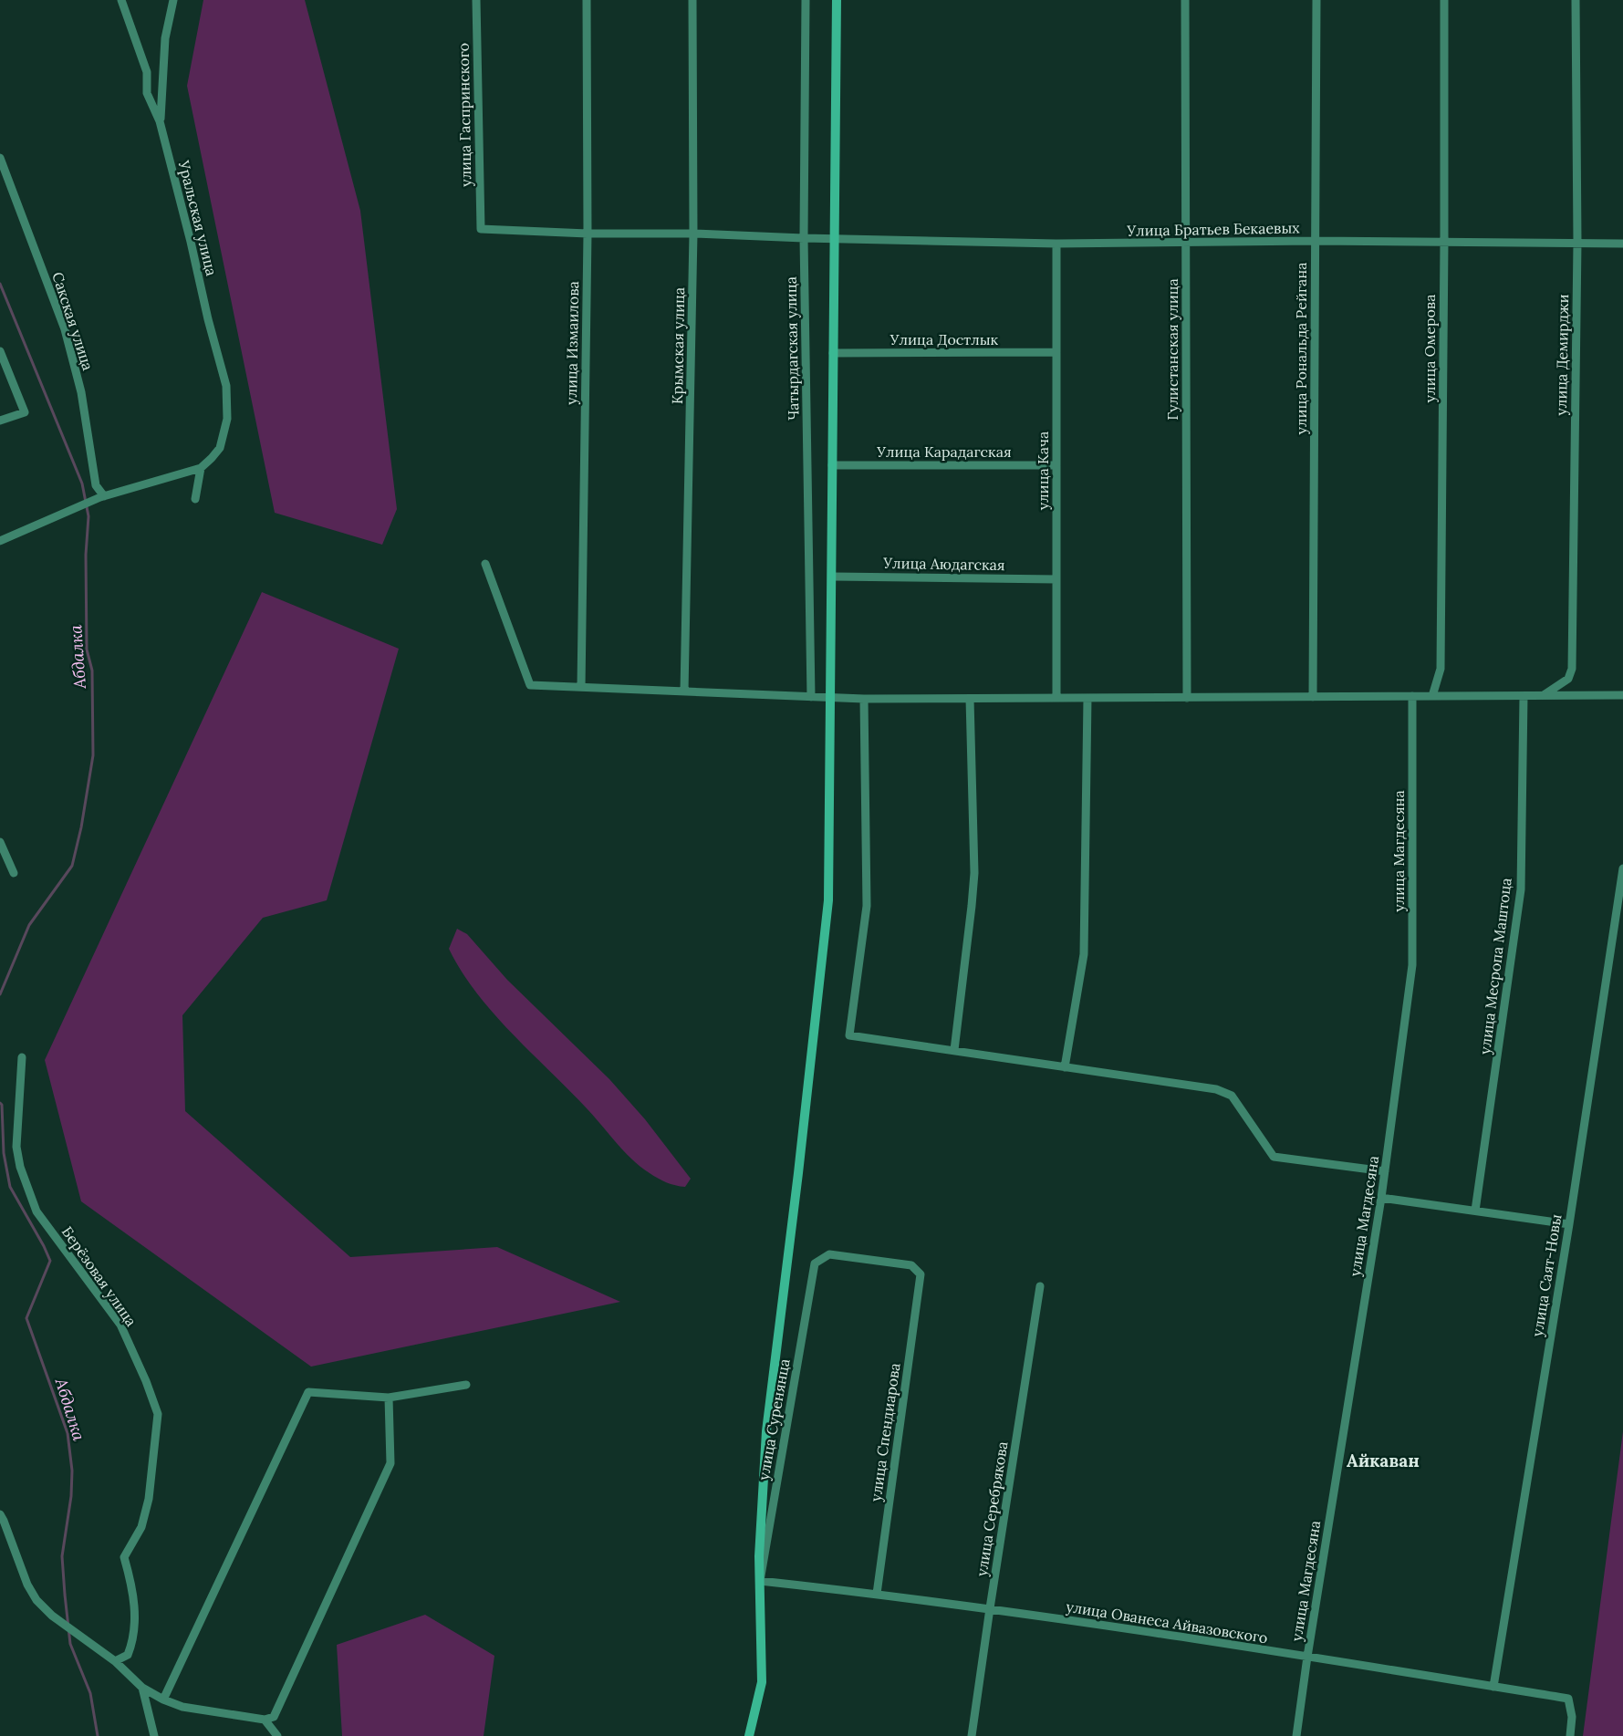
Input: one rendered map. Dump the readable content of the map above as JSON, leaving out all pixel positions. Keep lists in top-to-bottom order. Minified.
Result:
{"streets":{"street":["улица Гаспринского","Уральская улица","Улица Братьев Бекаевых","Сакская улица","Улица Достлык","улица Измаилова","Крымская улица","Чатырдагская улица","улица Рональда Рейгана","улица Омерова","Гулистанская улица","улица Демирджи","Улица Карадагская","улица Кача","Улица Аюдагская","улица Магдесяна","улица Месропа Маштоца","улица Саят-Новы","Берёзовая улица","улица Суренянца","улица Спендиарова","улица Серебрякова","улица Ованеса Айвазовского"]},"crossings":[["улица Гаспринского","Улица Братьев Бекаевых"],["Улица Братьев Бекаевых","улица Измаилова"],["Улица Братьев Бекаевых","Крымская улица"],["Улица Братьев Бекаевых","Чатырдагская улица"],["Улица Братьев Бекаевых","улица Рональда Рейгана"],["Улица Братьев Бекаевых","улица Омерова"],["Улица Братьев Бекаевых","Гулистанская улица"],["Улица Братьев Бекаевых","улица Демирджи"],["Улица Братьев Бекаевых","улица Кача"],["Улица Достлык","улица Кача"],["Улица Карадагская","улица Кача"],["улица Кача","Улица Аюдагская"],["улица Магдесяна","улица Ованеса Айвазовского"],["улица Саят-Новы","улица Ованеса Айвазовского"],["улица Суренянца","улица Спендиарова"],["улица Суренянца","улица Ованеса Айвазовского"],["улица Спендиарова","улица Ованеса Айвазовского"],["улица Серебрякова","улица Ованеса Айвазовского"]],"districts":["Айкаван"],"water":["Абдалка"]}
